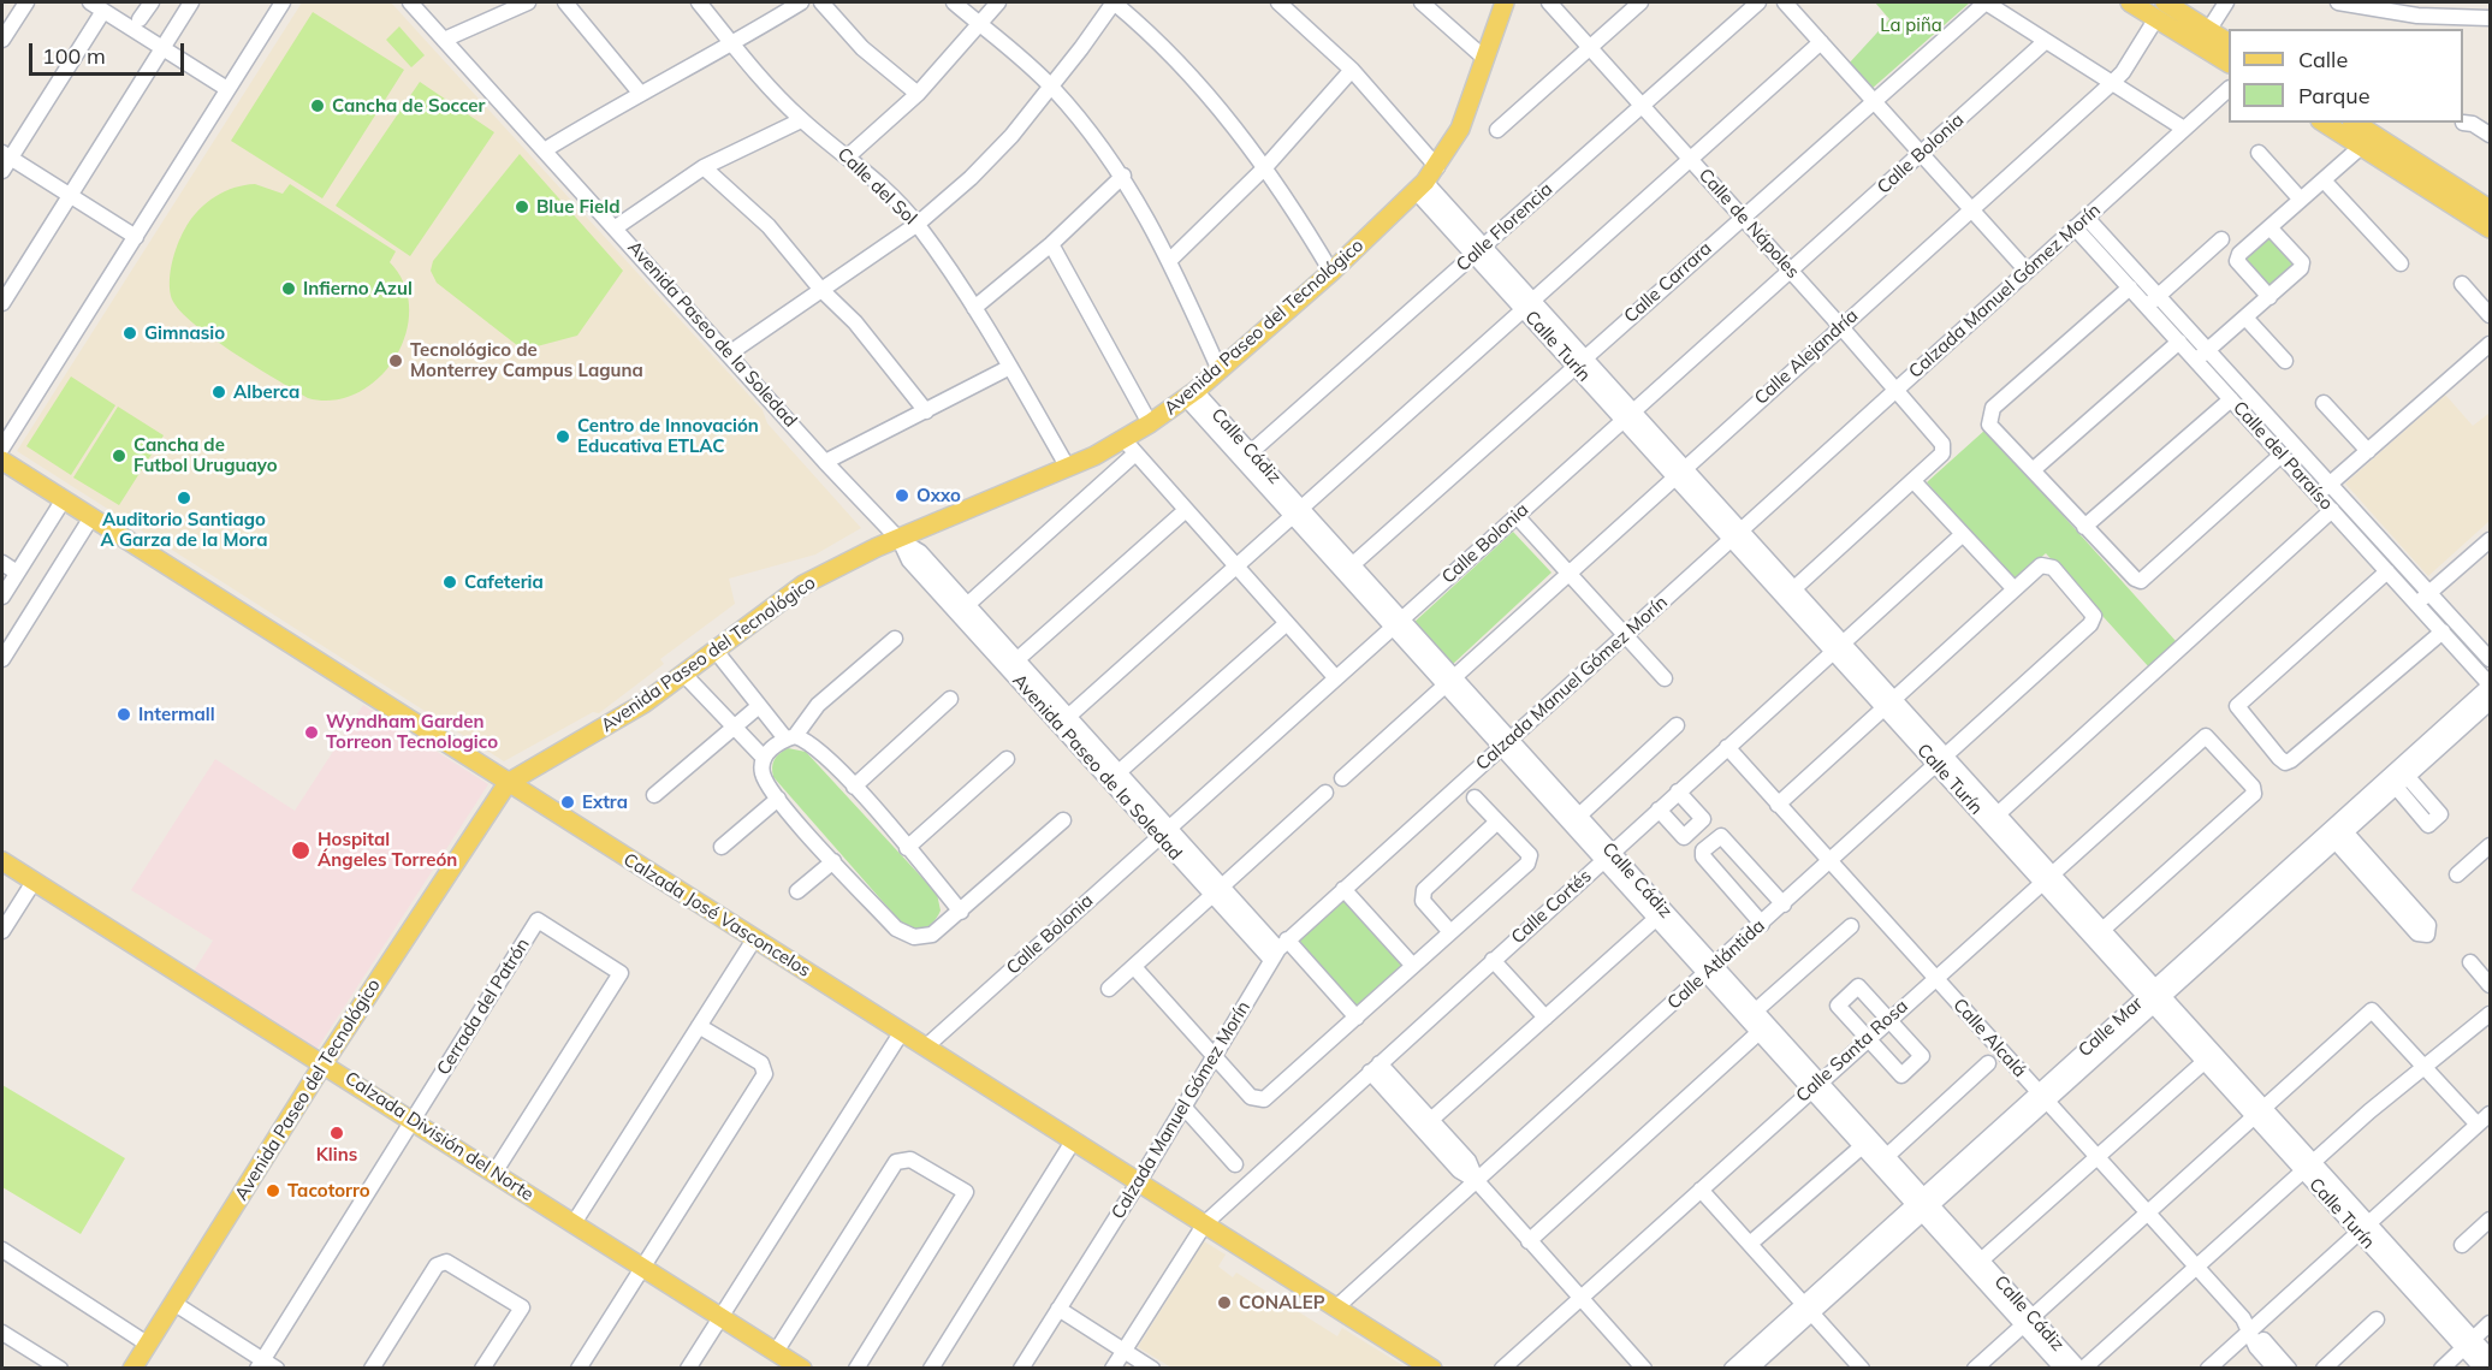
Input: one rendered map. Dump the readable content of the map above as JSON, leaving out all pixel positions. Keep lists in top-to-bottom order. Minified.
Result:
{"streets":{"main road":["Avenida Paseo del Tecnológico","Calzada José Vasconcelos","Calzada División del Norte"],"street":["Calle Bolonia","Calle del Sol","Calle de Nápoles","Calle Florencia","Calle Carrara","Calzada Manuel Gómez Morín","Avenida Paseo de la Soledad","Calle Turín","Calle Alejandría","Calle Cádiz","Calle del Paraíso","Calle Cortés","Calle Atlántida","Cerrada del Patrón","Calle Mar","Calle Alcalá","Calle Santa Rosa"]},"crossings":[["Calle Bolonia","Calle de Nápoles"],["Calle Bolonia","Avenida Paseo de la Soledad"],["Calle Bolonia","Calle Turín"],["Calle Bolonia","Calle Cádiz"],["Calle Bolonia","Calzada José Vasconcelos"],["Calle del Sol","Avenida Paseo del Tecnológico"],["Calle de Nápoles","Calle Florencia"],["Calle de Nápoles","Calle Carrara"],["Calle de Nápoles","Calzada Manuel Gómez Morín"],["Calle de Nápoles","Calle Alejandría"],["Calle Florencia","Calle Turín"],["Calle Florencia","Calle Cádiz"],["Calle Carrara","Calle Turín"],["Calle Carrara","Calle Cádiz"],["Calzada Manuel Gómez Morín","Avenida Paseo de la Soledad"],["Calzada Manuel Gómez Morín","Calle Turín"],["Calzada Manuel Gómez Morín","Calle Cádiz"],["Calzada Manuel Gómez Morín","Calle del Paraíso"],["Calzada Manuel Gómez Morín","Calzada José Vasconcelos"],["Avenida Paseo del Tecnológico","Avenida Paseo de la Soledad"],["Avenida Paseo del Tecnológico","Calle Turín"],["Avenida Paseo del Tecnológico","Calle Cádiz"],["Avenida Paseo del Tecnológico","Calzada José Vasconcelos"],["Avenida Paseo del Tecnológico","Calzada División del Norte"],["Calle Turín","Calle Alejandría"],["Calle Turín","Calle Cortés"],["Calle Turín","Calle Atlántida"],["Calle Turín","Calle Mar"],["Calle Turín","Calle Santa Rosa"],["Calle Alejandría","Calle Cádiz"],["Calle Cádiz","Calle Cortés"],["Calle Cádiz","Calle Atlántida"],["Calle Cádiz","Calle Mar"],["Calle Cádiz","Calle Santa Rosa"],["Calle del Paraíso","Calle Mar"],["Calle Cortés","Calzada José Vasconcelos"],["Calle Cortés","Calle Alcalá"],["Calzada José Vasconcelos","Calle Atlántida"],["Calle Atlántida","Calle Alcalá"],["Cerrada del Patrón","Calzada División del Norte"],["Calle Mar","Calle Alcalá"],["Calle Alcalá","Calle Santa Rosa"]],"parks":["La piña"],"places":["Cancha de Soccer","Blue Field","Infierno Azul","Gimnasio","Tecnológico de Monterrey Campus Laguna","Alberca","Centro de Innovación Educativa ETLAC","Cancha de Futbol Uruguayo","Oxxo","Auditorio Santiago A Garza de la Mora","Cafeteria","Intermall","Wyndham Garden Torreon Tecnologico","Extra","Hospital Ángeles Torreón","Klins","Tacotorro","CONALEP"],"legend":["Calle","Parque"],"scale_bar":"100 m"}
